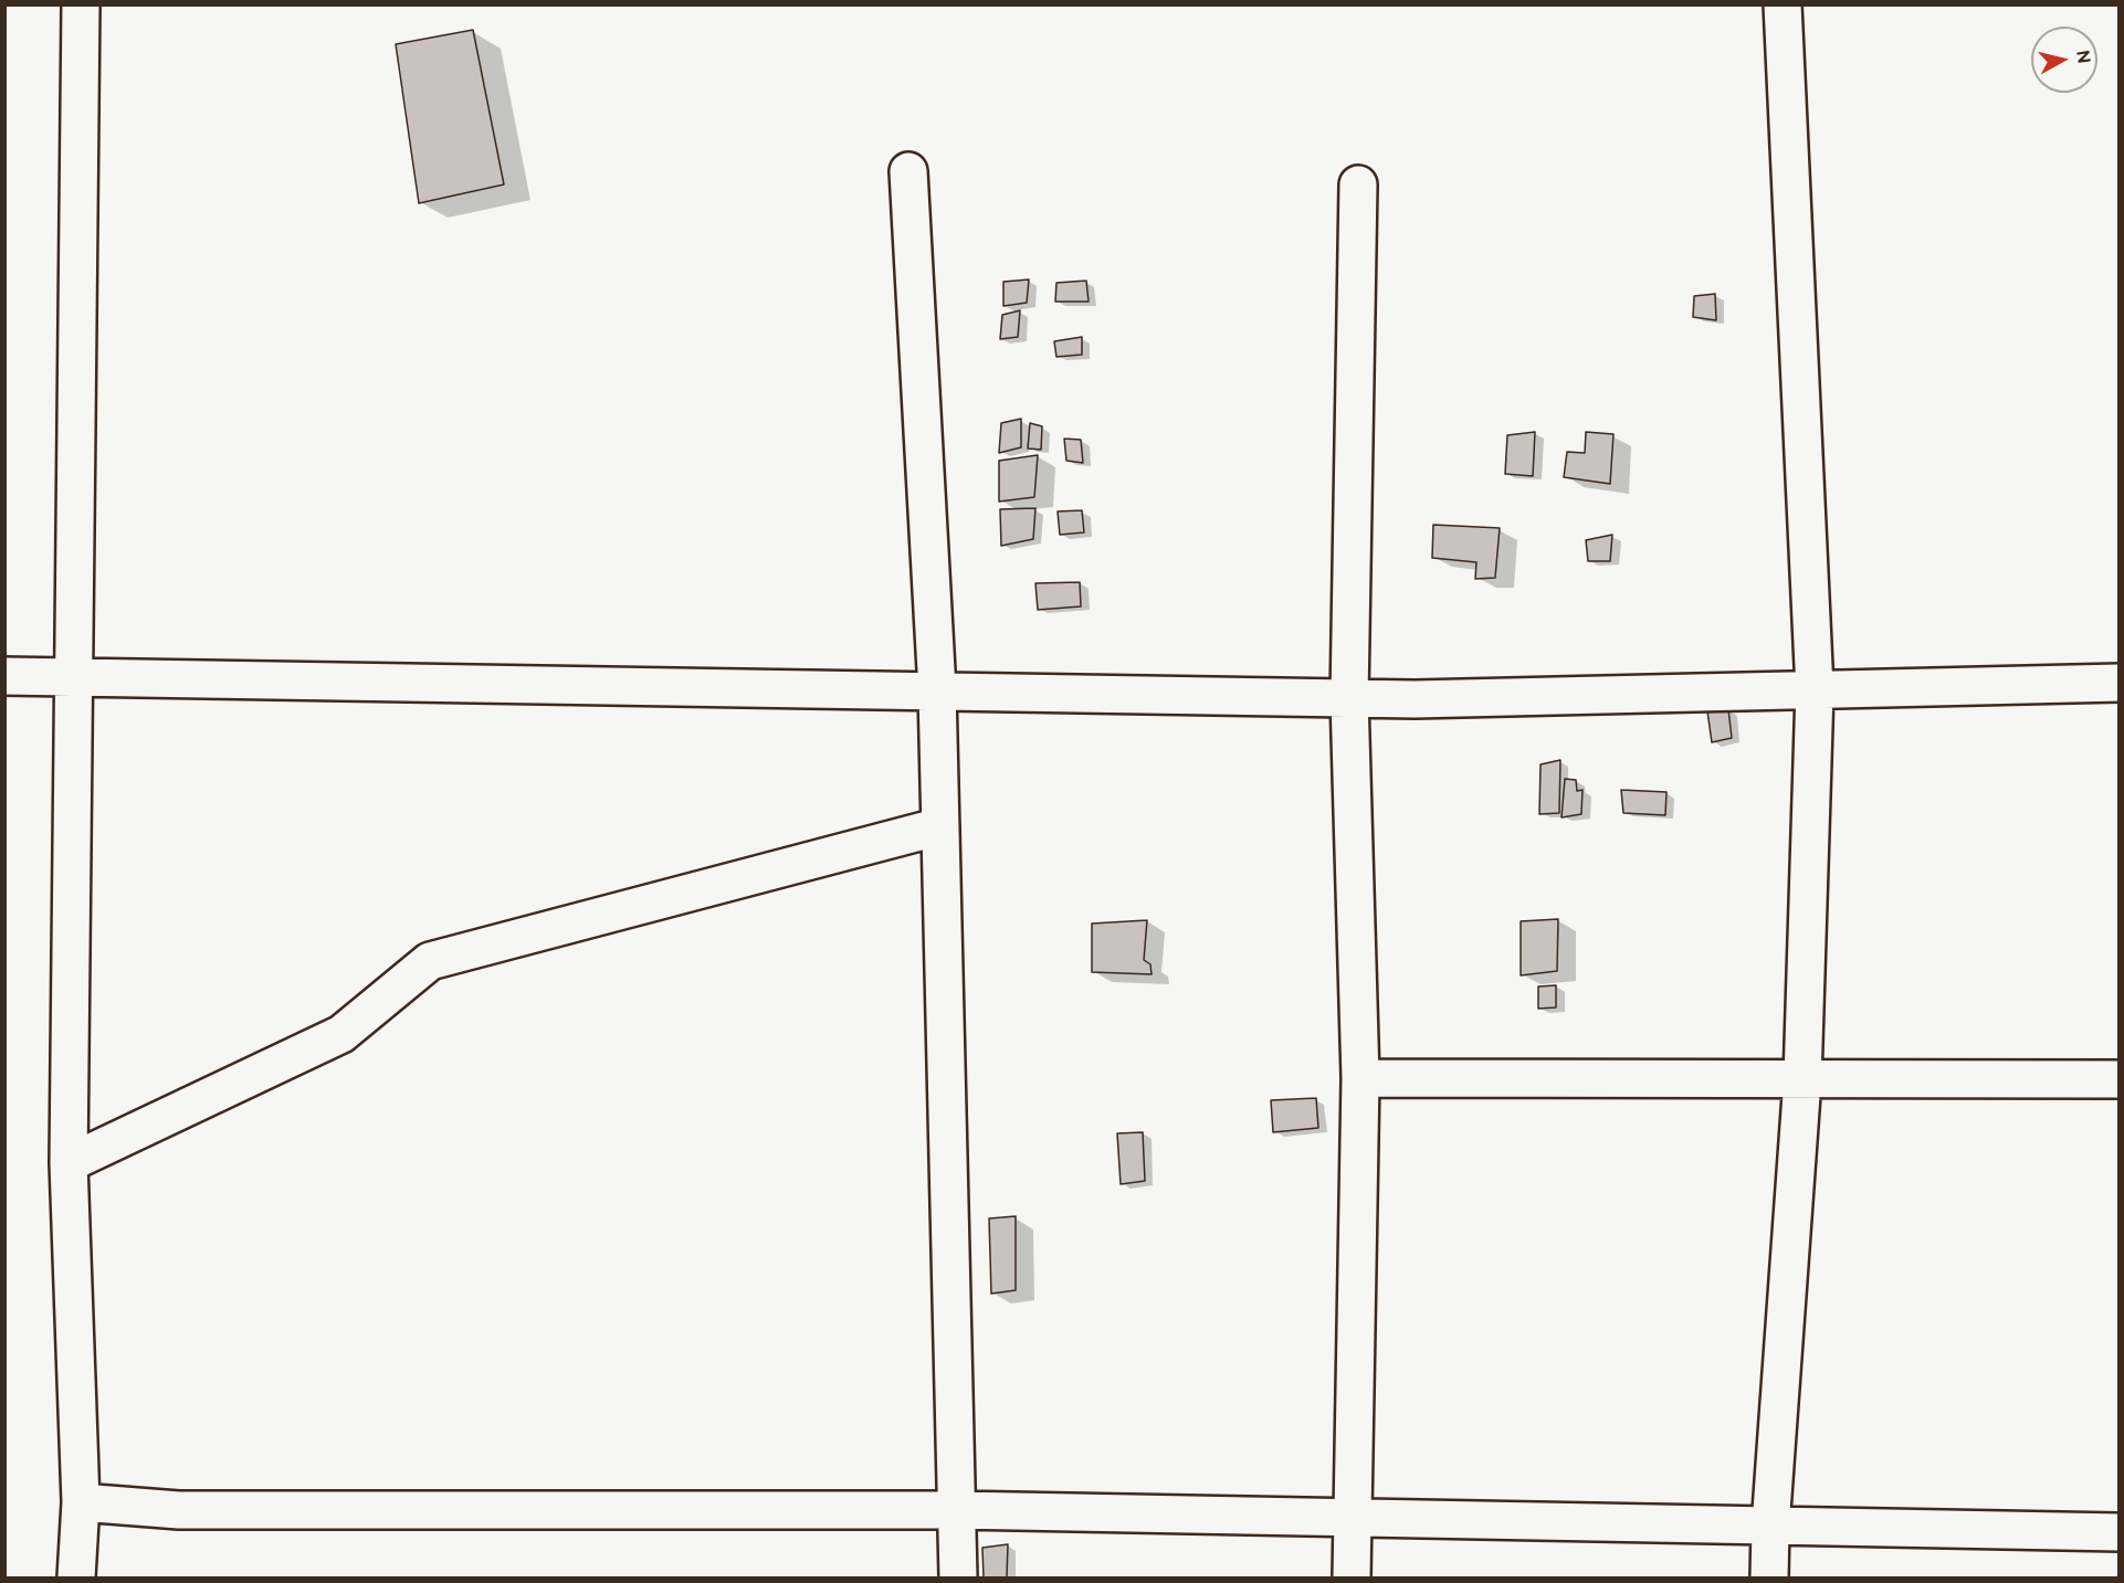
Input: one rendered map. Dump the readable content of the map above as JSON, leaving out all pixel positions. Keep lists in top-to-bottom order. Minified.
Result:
{"north":"right"}
